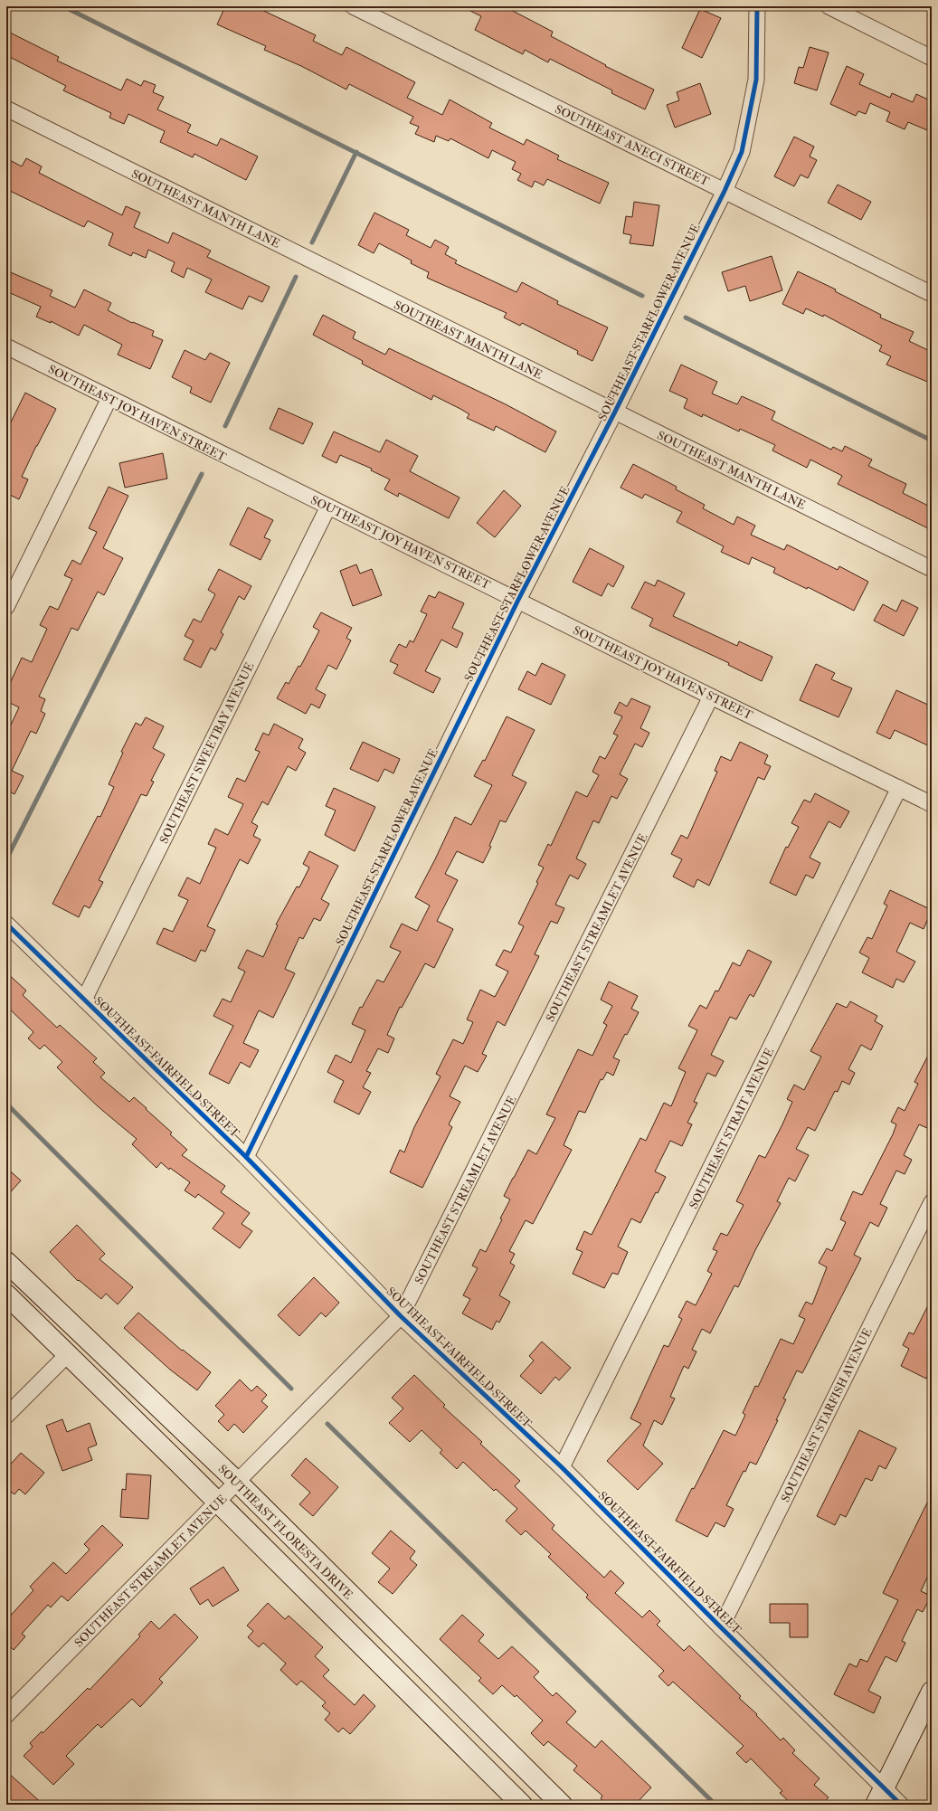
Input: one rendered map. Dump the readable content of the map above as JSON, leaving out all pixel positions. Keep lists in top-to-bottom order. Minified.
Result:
{"streets":{"street":["SOUTHEAST ANECI STREET","SOUTHEAST MANTH LANE","SOUTHEAST STARFLOWER AVENUE","SOUTHEAST JOY HAVEN STREET","SOUTHEAST SWEETBAY AVENUE","SOUTHEAST STREAMLET AVENUE","SOUTHEAST FAIRFIELD STREET","SOUTHEAST STRAIT AVENUE","SOUTHEAST STARFISH AVENUE","SOUTHEAST FLORESTA DRIVE"]},"crossings":[["SOUTHEAST ANECI STREET","SOUTHEAST STARFLOWER AVENUE"],["SOUTHEAST MANTH LANE","SOUTHEAST STARFLOWER AVENUE"],["SOUTHEAST STARFLOWER AVENUE","SOUTHEAST JOY HAVEN STREET"],["SOUTHEAST STARFLOWER AVENUE","SOUTHEAST FAIRFIELD STREET"],["SOUTHEAST JOY HAVEN STREET","SOUTHEAST SWEETBAY AVENUE"],["SOUTHEAST JOY HAVEN STREET","SOUTHEAST STREAMLET AVENUE"],["SOUTHEAST JOY HAVEN STREET","SOUTHEAST STRAIT AVENUE"],["SOUTHEAST SWEETBAY AVENUE","SOUTHEAST FAIRFIELD STREET"],["SOUTHEAST STREAMLET AVENUE","SOUTHEAST FAIRFIELD STREET"],["SOUTHEAST STREAMLET AVENUE","SOUTHEAST FLORESTA DRIVE"],["SOUTHEAST FAIRFIELD STREET","SOUTHEAST STRAIT AVENUE"],["SOUTHEAST FAIRFIELD STREET","SOUTHEAST STARFISH AVENUE"]]}
